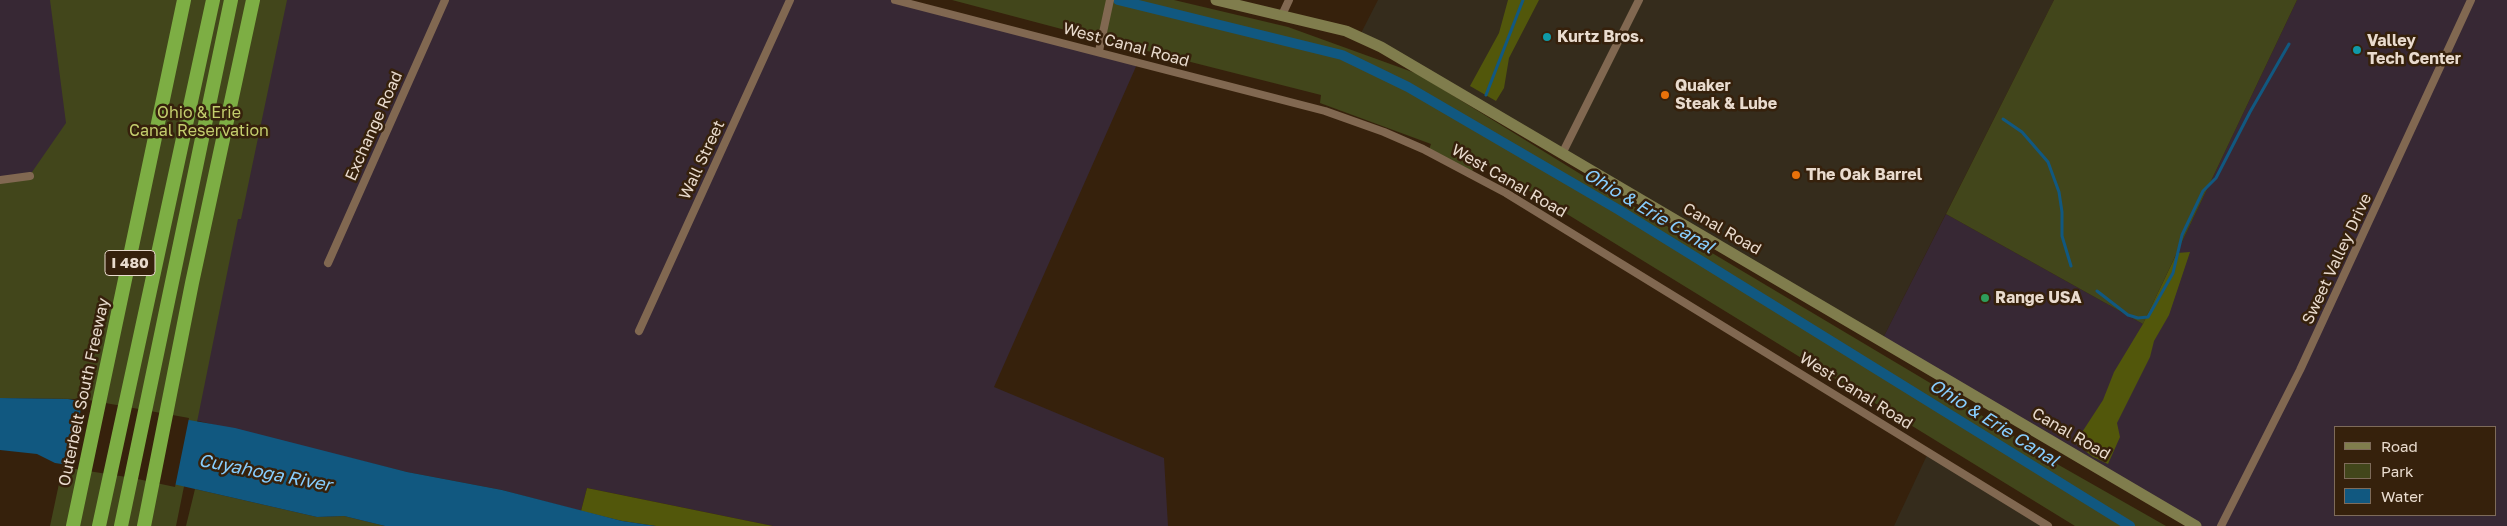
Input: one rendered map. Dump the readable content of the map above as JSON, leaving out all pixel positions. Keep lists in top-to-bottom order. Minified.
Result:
{"streets":{"highway":["I 480","Outerbelt South Freeway"],"main road":["Canal Road"],"street":["West Canal Road","Exchange Road","Wall Street","Sweet Valley Drive"]},"water":["Ohio & Erie Canal","Cuyahoga River"],"parks":["Ohio & Erie Canal Reservation"],"places":["Kurtz Bros.","Valley Tech Center","Quaker Steak & Lube","The Oak Barrel","Range USA"],"legend":["Road","Park","Water"]}
